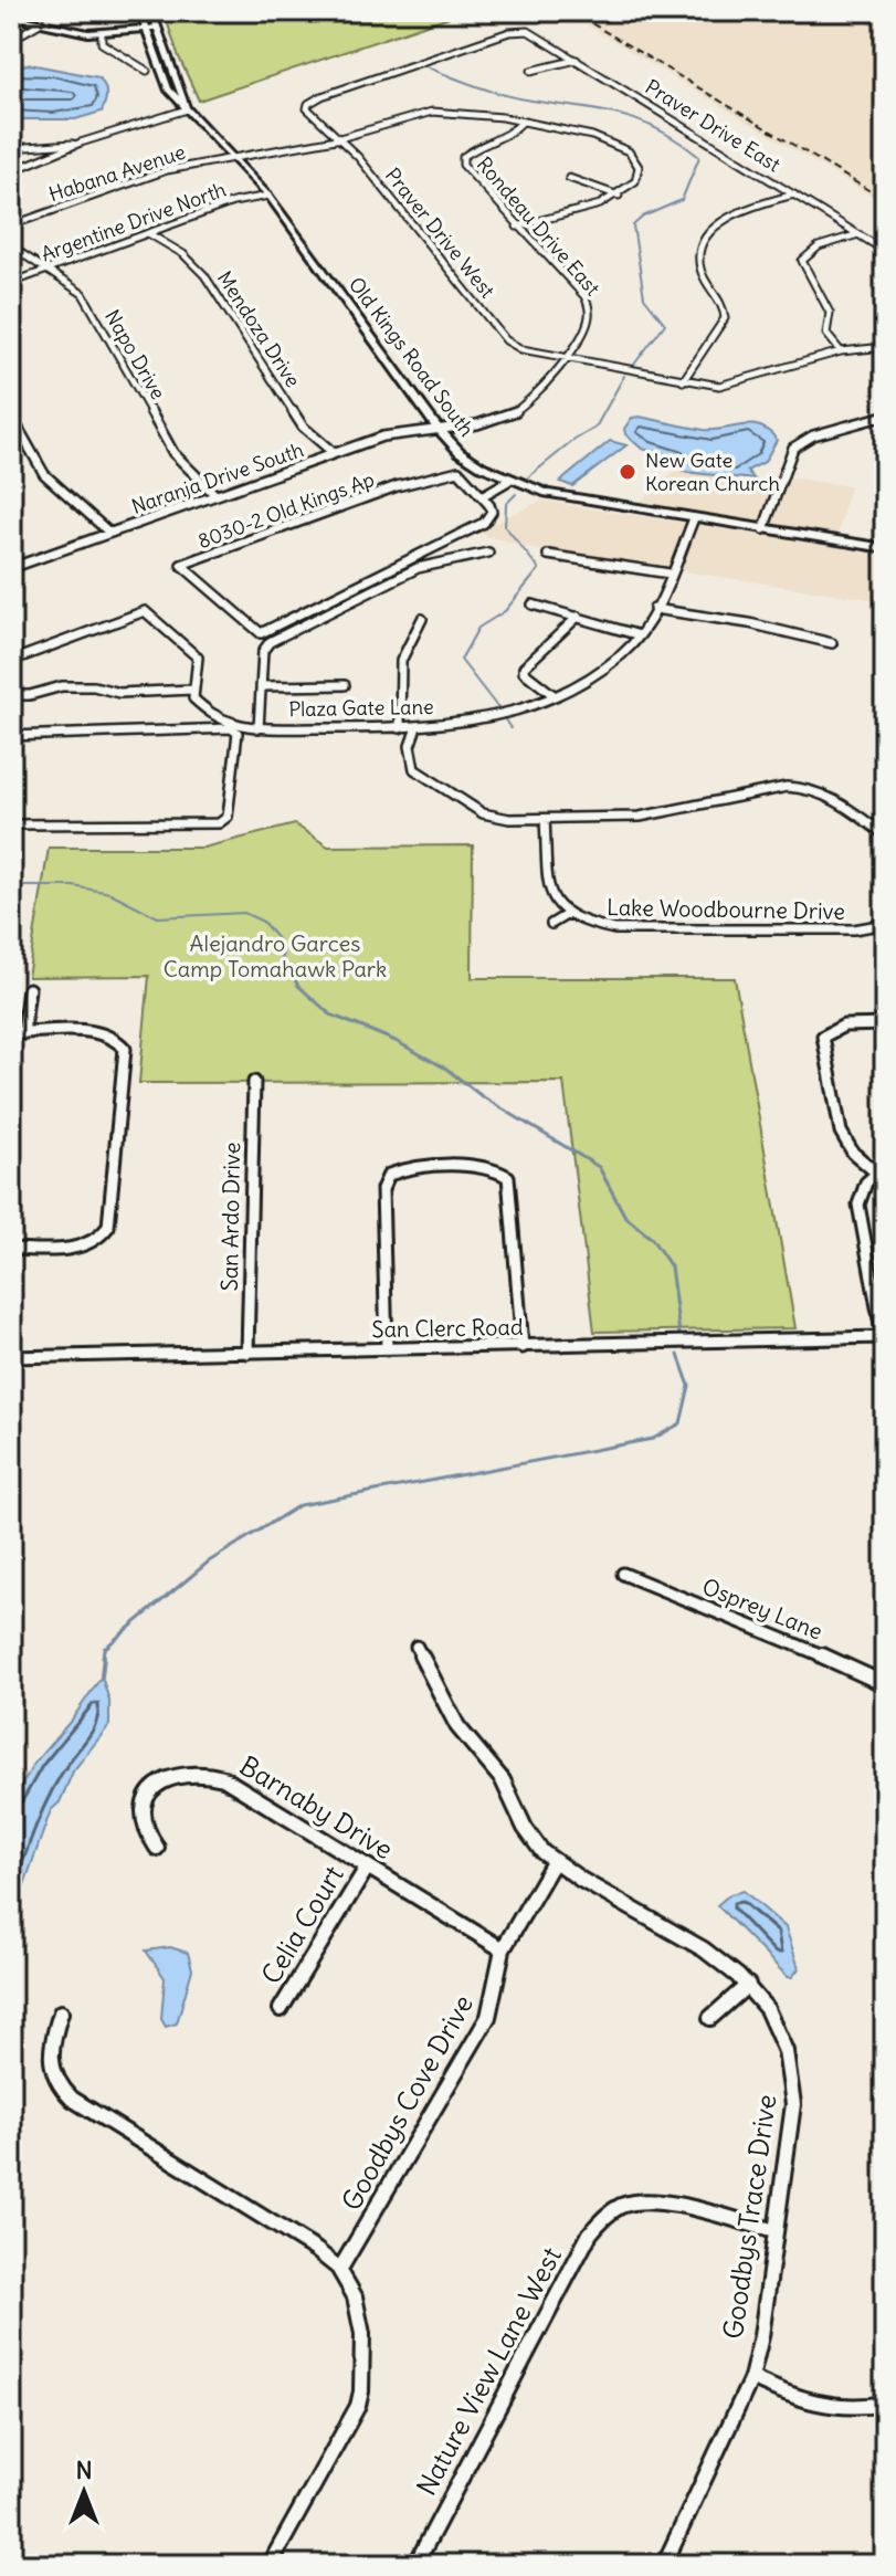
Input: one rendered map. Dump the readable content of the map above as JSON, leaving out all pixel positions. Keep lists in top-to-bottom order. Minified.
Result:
{"streets":{"street":["Praver Drive East","Habana Avenue","Argentine Drive North","Rondeau Drive East","Praver Drive West","Mendoza Drive","Napo Drive","Old Kings Road South","Naranja Drive South","8030-2 Old Kings Ap","Plaza Gate Lane","Lake Woodbourne Drive","San Ardo Drive","San Clerc Road","Osprey Lane","Barnaby Drive","Celia Court","Goodbys Cove Drive","Goodbys Trace Drive","Nature View Lane West"]},"crossings":[["Praver Drive East","Praver Drive West"],["Habana Avenue","Rondeau Drive East"],["Habana Avenue","Praver Drive West"],["Habana Avenue","Old Kings Road South"],["Argentine Drive North","Mendoza Drive"],["Argentine Drive North","Napo Drive"],["Argentine Drive North","Old Kings Road South"],["Rondeau Drive East","Praver Drive West"],["Rondeau Drive East","Old Kings Road South"],["Rondeau Drive East","Naranja Drive South"],["Mendoza Drive","Naranja Drive South"],["Napo Drive","Naranja Drive South"],["Old Kings Road South","Naranja Drive South"],["Old Kings Road South","Plaza Gate Lane"],["San Ardo Drive","San Clerc Road"],["Barnaby Drive","Celia Court"],["Barnaby Drive","Goodbys Cove Drive"],["Goodbys Cove Drive","Goodbys Trace Drive"],["Goodbys Trace Drive","Nature View Lane West"]],"parks":["Alejandro Garces Camp Tomahawk Park"],"places":["New Gate Korean Church"],"north":"top"}
